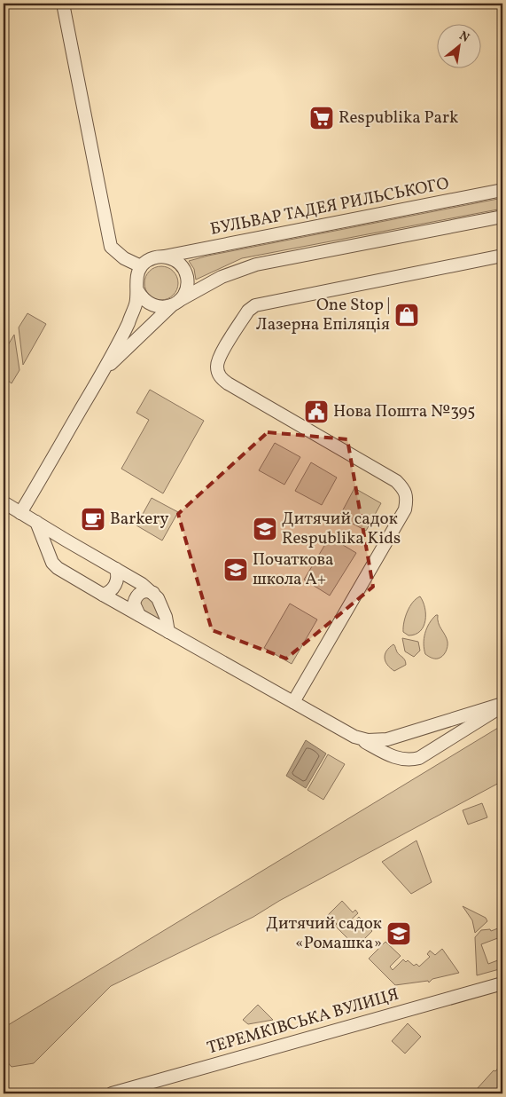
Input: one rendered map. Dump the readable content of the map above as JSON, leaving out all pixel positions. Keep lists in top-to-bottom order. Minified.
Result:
{"streets":{"street":["БУЛЬВАР ТАДЕЯ РИЛЬСЬКОГО","ТЕРЕМКІВСЬКА ВУЛИЦЯ"]},"places":{"supermarket":["Respublika Park"],"shop":["One Stop | Лазерна Епіляція"],"public building":["Нова Пошта №395"],"cafe":["Barkery"],"school or university":["Дитячий садок Respublika Kids","Початкова школа А+","Дитячий садок «Ромашка»"]},"north":"top right"}
